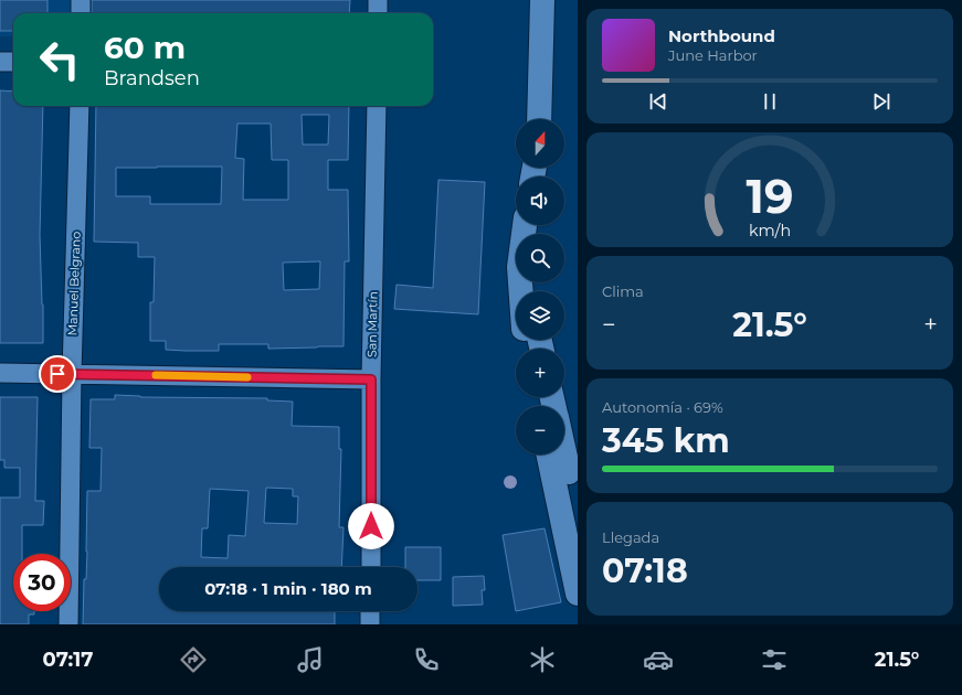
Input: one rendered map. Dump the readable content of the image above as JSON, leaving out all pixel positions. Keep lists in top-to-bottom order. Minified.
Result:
{"streets":{"street":["Manuel Belgrano","San Martín"]},"north":"top","page":{"turn":["60 m","Brandsen"],"song":["Northbound","June Harbor"],"map_buttons":["+","−"],"tile":["Clima",["Autonomía · 69%","345 km"],["Llegada","07:18"]],"heat":["−","21.5°","+"],"limit":"30","trip":"07:18 · 1 min · 180 m","tabs":["07:17","21.5°"],"gauge":["19","km/h"]}}
